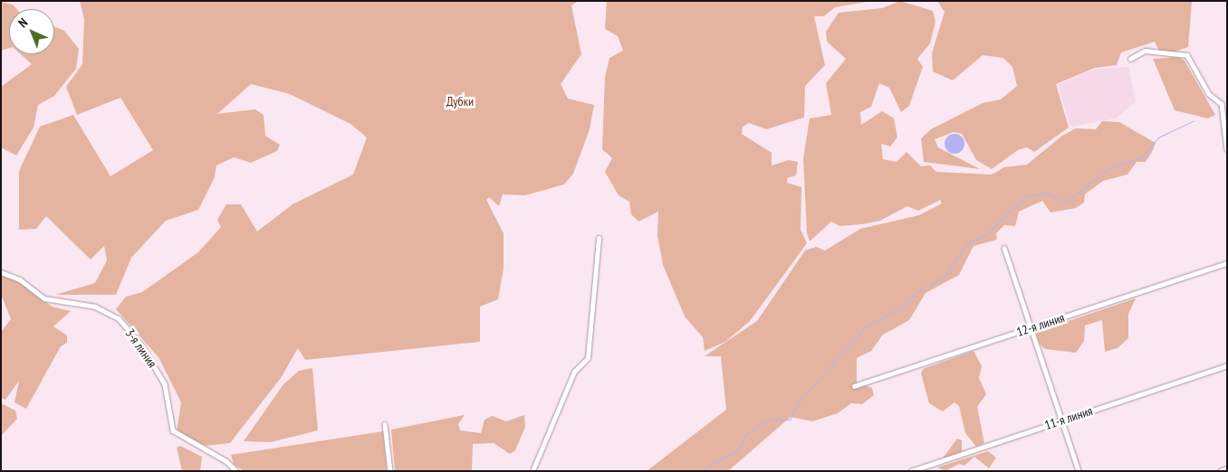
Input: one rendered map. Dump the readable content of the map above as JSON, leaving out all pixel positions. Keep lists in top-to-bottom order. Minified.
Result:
{"streets":{"street":["12-я линия","3-я линия","11-я линия"]},"parks":["Дубки"],"north":"top left"}
